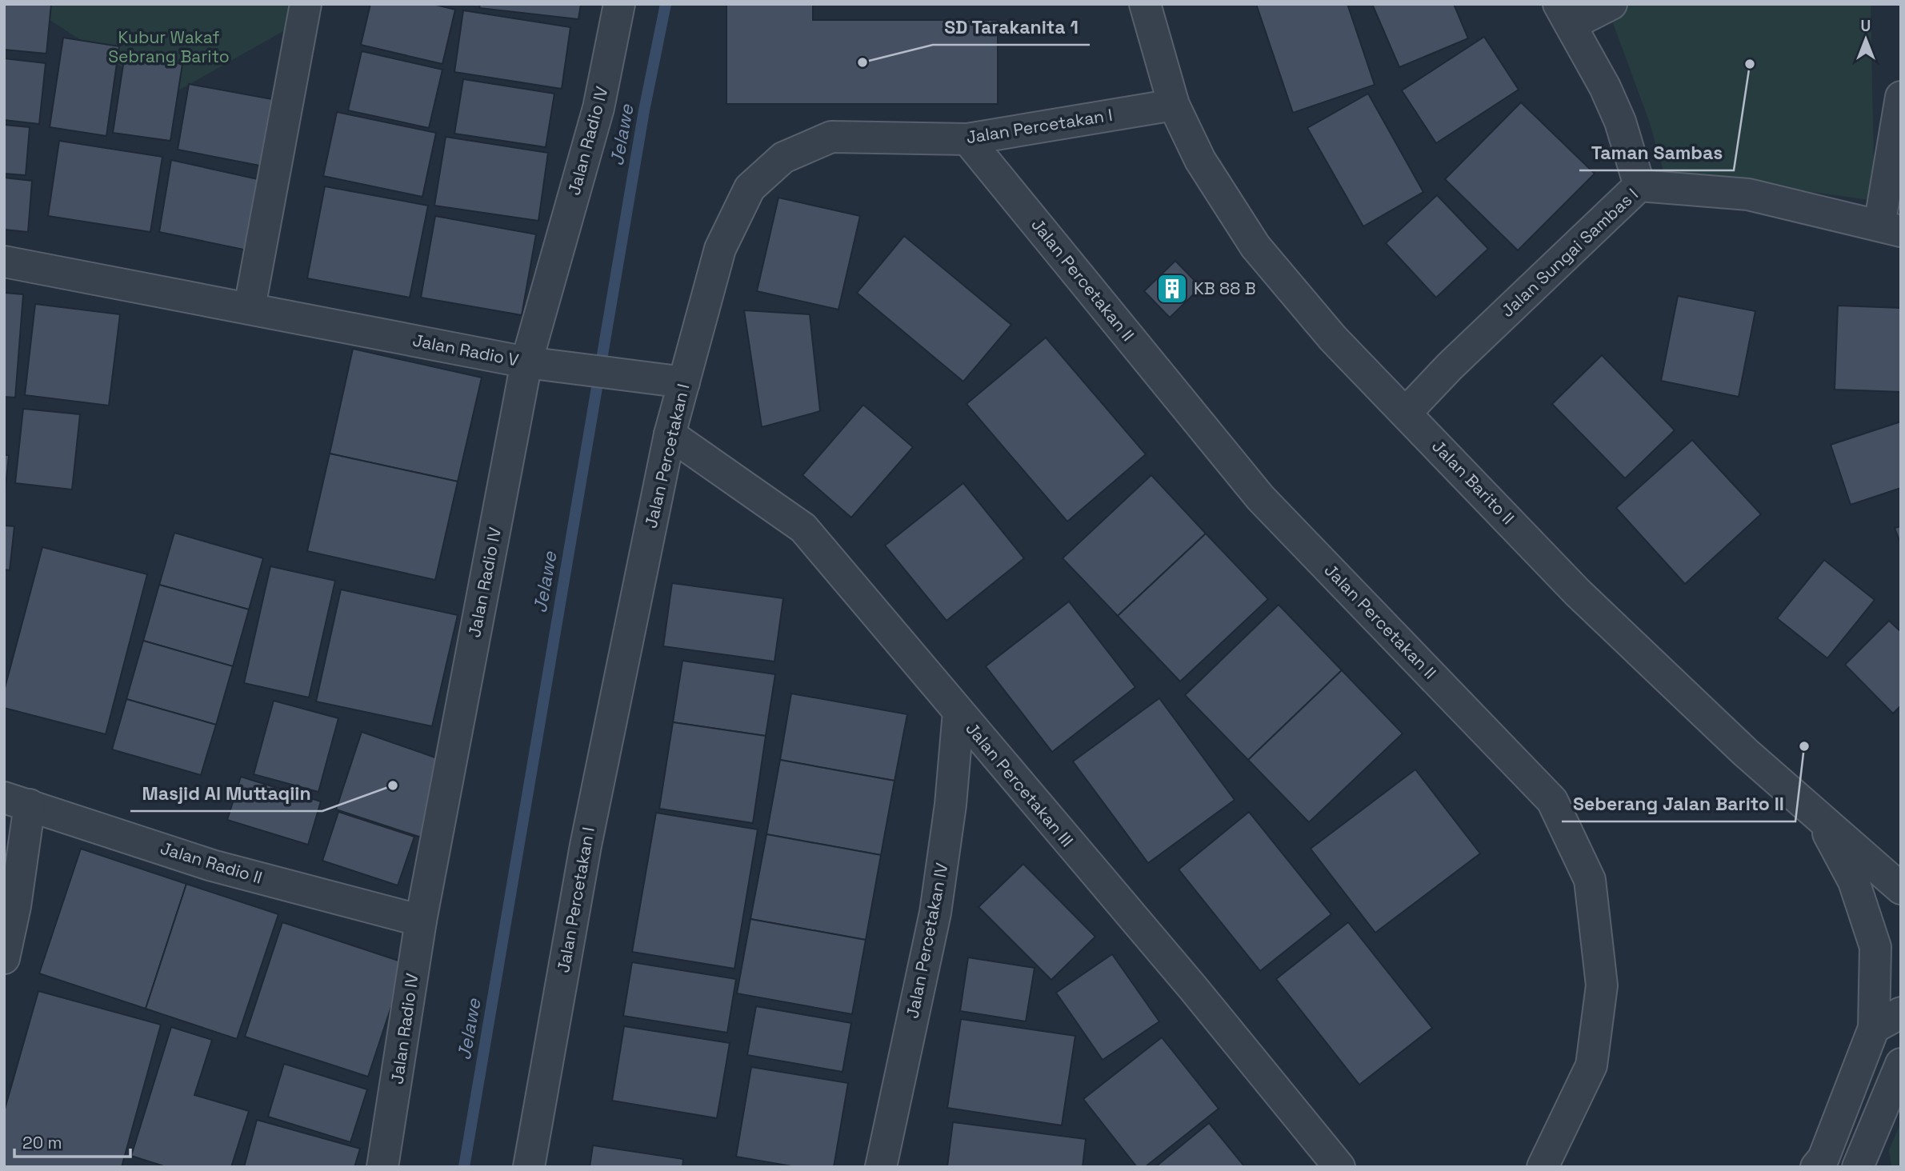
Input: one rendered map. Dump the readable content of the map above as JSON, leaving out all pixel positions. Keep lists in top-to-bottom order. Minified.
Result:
{"streets":{"street":["Jalan Percetakan I","Jalan Radio IV","Jalan Sungai Sambas I","Jalan Percetakan II","Jalan Radio V","Jalan Barito II","Jalan Percetakan III","Jalan Radio II","Jalan Percetakan IV"]},"crossings":[["Jalan Percetakan I","Jalan Percetakan II"],["Jalan Percetakan I","Jalan Radio V"],["Jalan Percetakan I","Jalan Barito II"],["Jalan Percetakan I","Jalan Percetakan III"],["Jalan Radio IV","Jalan Radio V"],["Jalan Radio IV","Jalan Radio II"],["Jalan Sungai Sambas I","Jalan Barito II"],["Jalan Percetakan III","Jalan Percetakan IV"]],"water":["Jelawe"],"parks":["Kubur Wakaf Sebrang Barito"],"places":{"other":["SD Tarakanita 1","Taman Sambas","Seberang Jalan Barito II","Masjid Al Muttaqiin"],"building":["KB 88 B"]},"scale_bar":"20 m","north":"top"}
